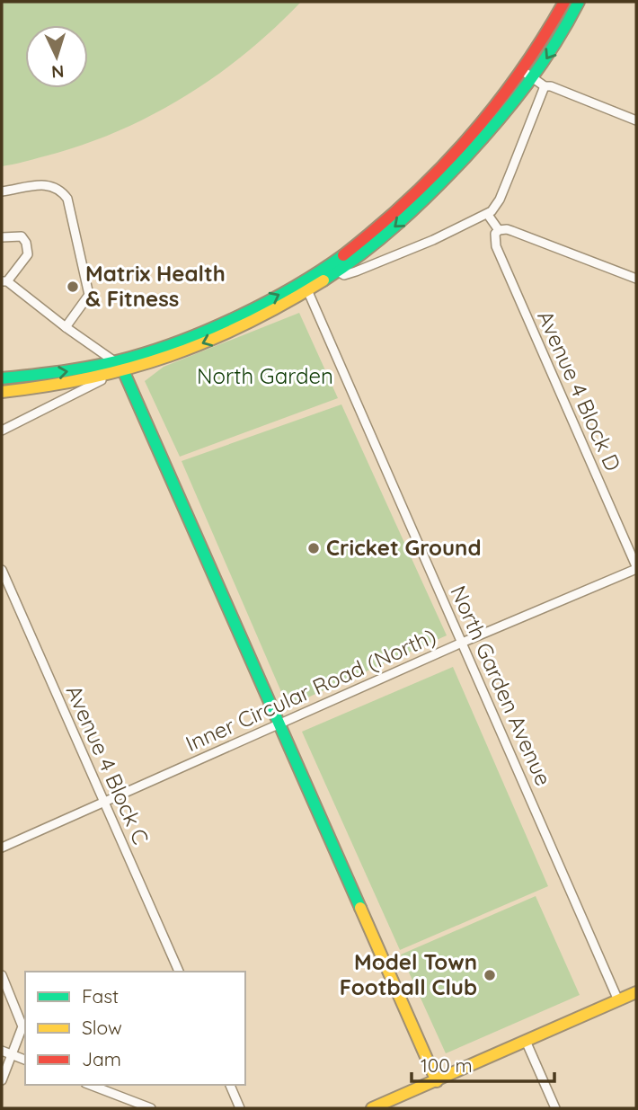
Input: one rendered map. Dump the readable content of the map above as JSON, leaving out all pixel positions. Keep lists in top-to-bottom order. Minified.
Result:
{"streets":{"street":["Avenue 4 Block D","North Garden Avenue","Inner Circular Road (North)","Avenue 4 Block C"]},"crossings":[["Avenue 4 Block D","Inner Circular Road (North)"],["North Garden Avenue","Inner Circular Road (North)"],["Inner Circular Road (North)","Avenue 4 Block C"]],"parks":["North Garden"],"places":["Matrix Health & Fitness","Cricket Ground","Model Town Football Club"],"legend":["Fast","Slow","Jam"],"scale_bar":"100 m","north":"bottom"}
